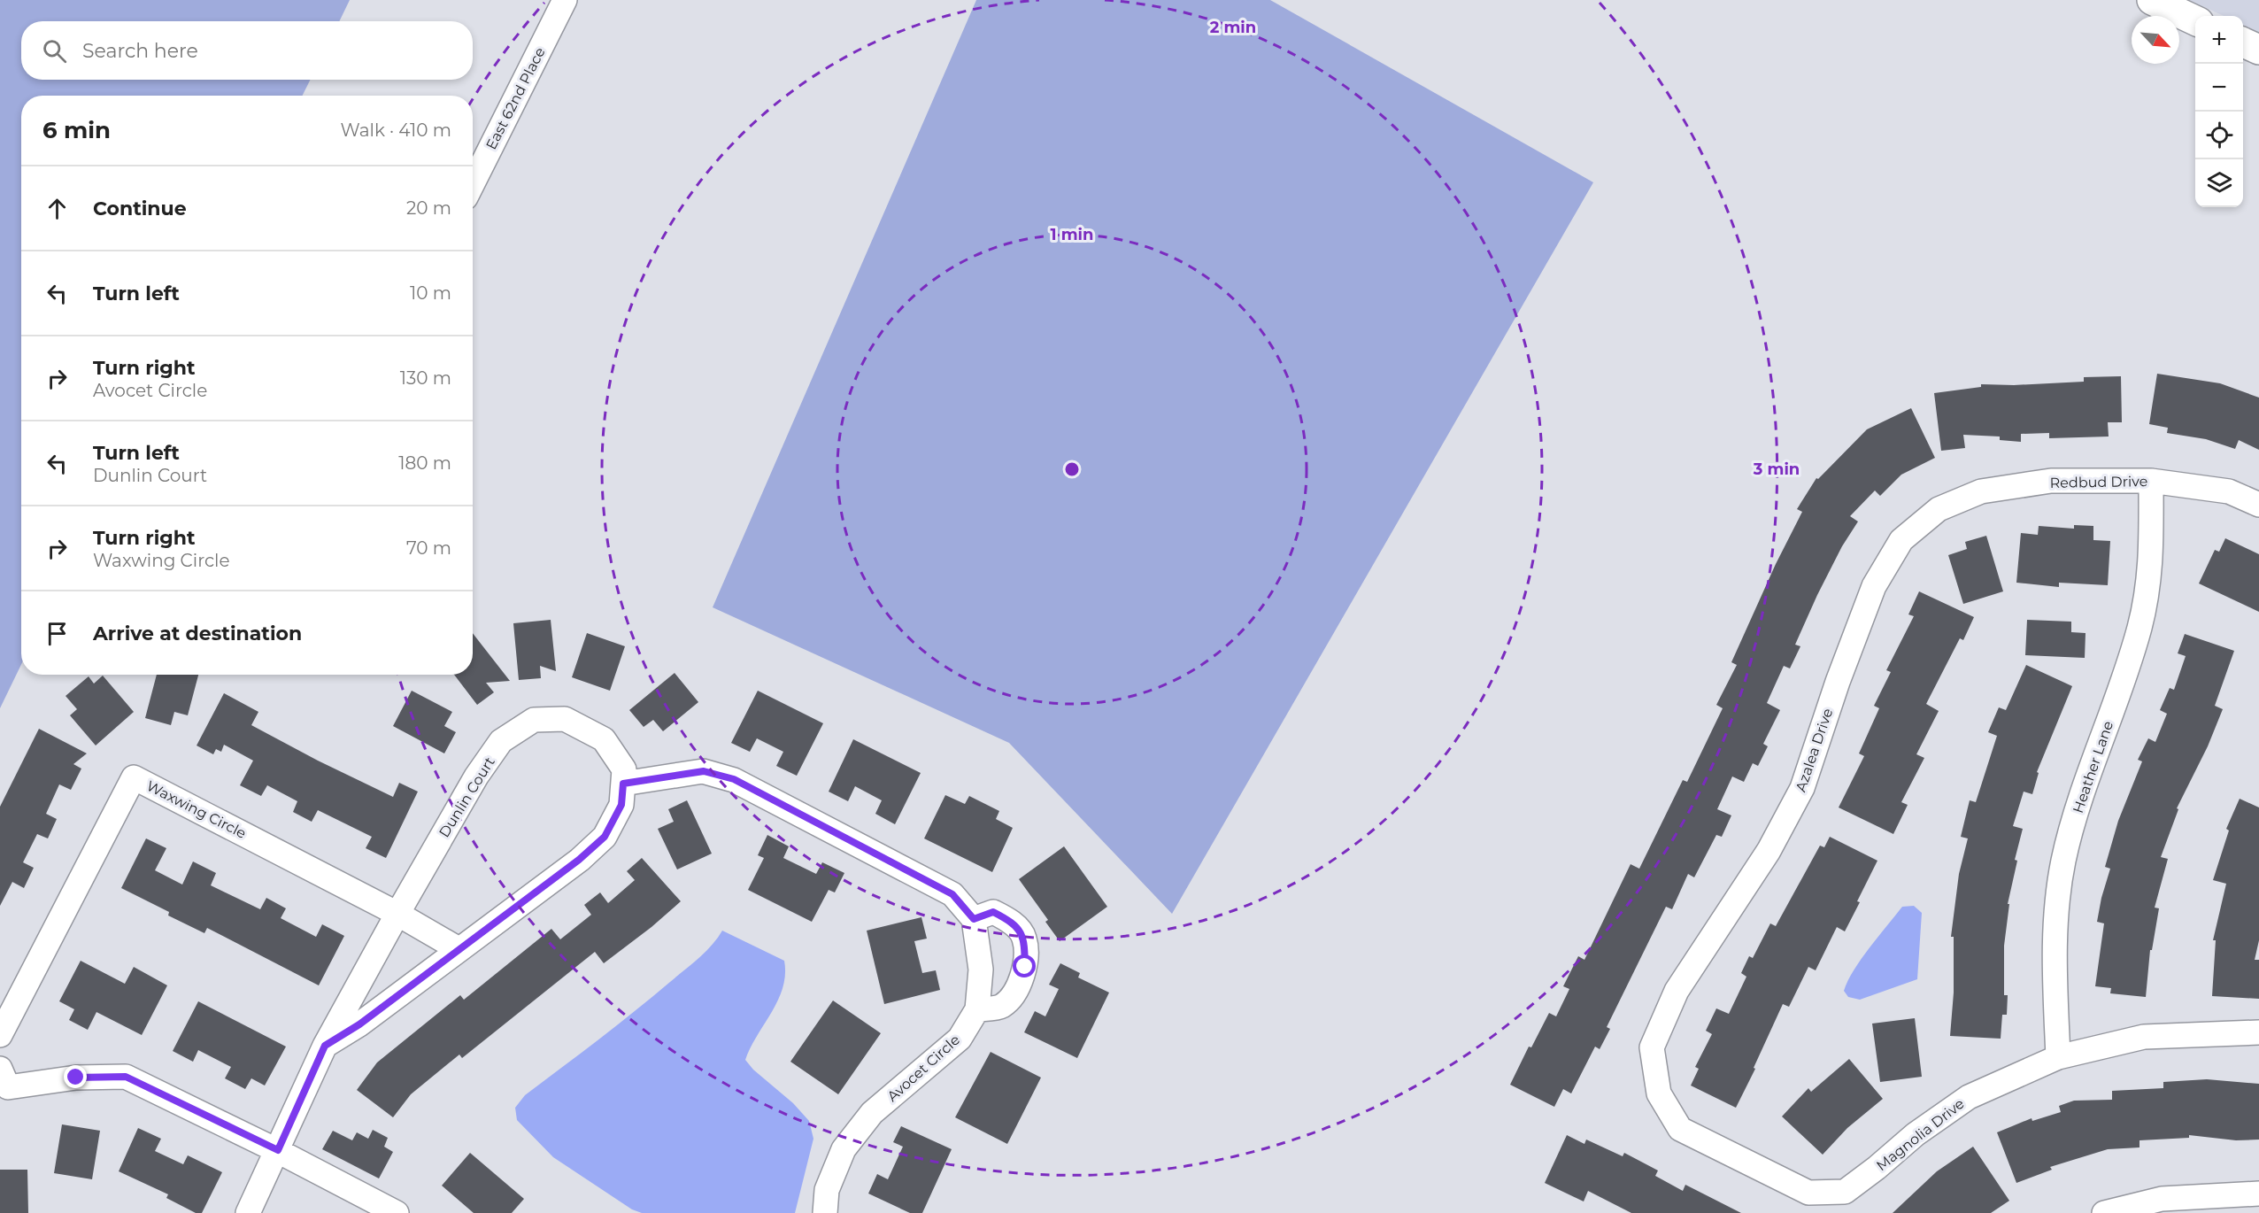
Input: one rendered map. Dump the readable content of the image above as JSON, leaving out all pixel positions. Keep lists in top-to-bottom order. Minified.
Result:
{"streets":{"street":["East 62nd Place","Redbud Drive","Azalea Drive","Heather Lane","Dunlin Court","Waxwing Circle","Avocet Circle","Magnolia Drive"]},"crossings":[["Redbud Drive","Azalea Drive"],["Redbud Drive","Heather Lane"],["Azalea Drive","Magnolia Drive"],["Heather Lane","Magnolia Drive"],["Dunlin Court","Waxwing Circle"]],"north":"bottom right","page":{"map_buttons":["+","−"],"search":"Search here","heading":["6 min","Walk · 410 m"],"list":[["Continue","20 m"],["Turn left","10 m"],["Turn right","Avocet Circle","130 m"],["Turn left","Dunlin Court","180 m"],["Turn right","Waxwing Circle","70 m"],"Arrive at destination"]},"rings":["2 min","1 min","3 min"]}
